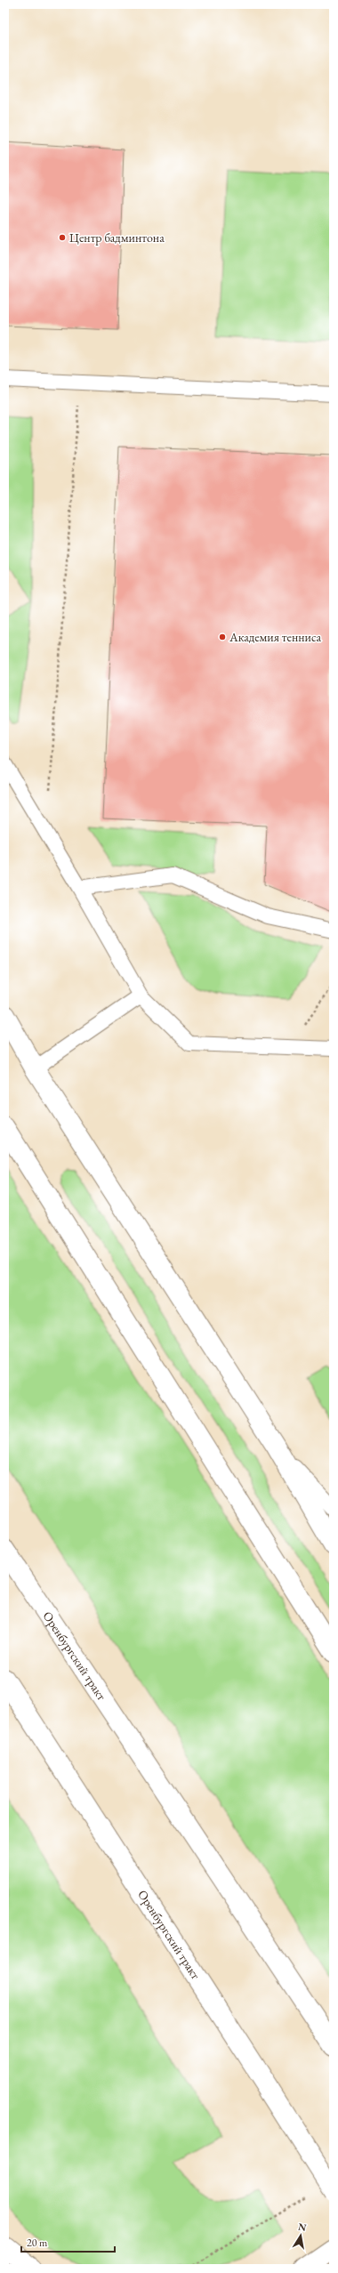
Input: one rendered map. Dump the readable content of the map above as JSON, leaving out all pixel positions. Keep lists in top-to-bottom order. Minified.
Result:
{"streets":{"main road":["Оренбургский тракт"]},"places":["Центр бадминтона","Академия тенниса"],"scale_bar":"20 m","north":"top"}
